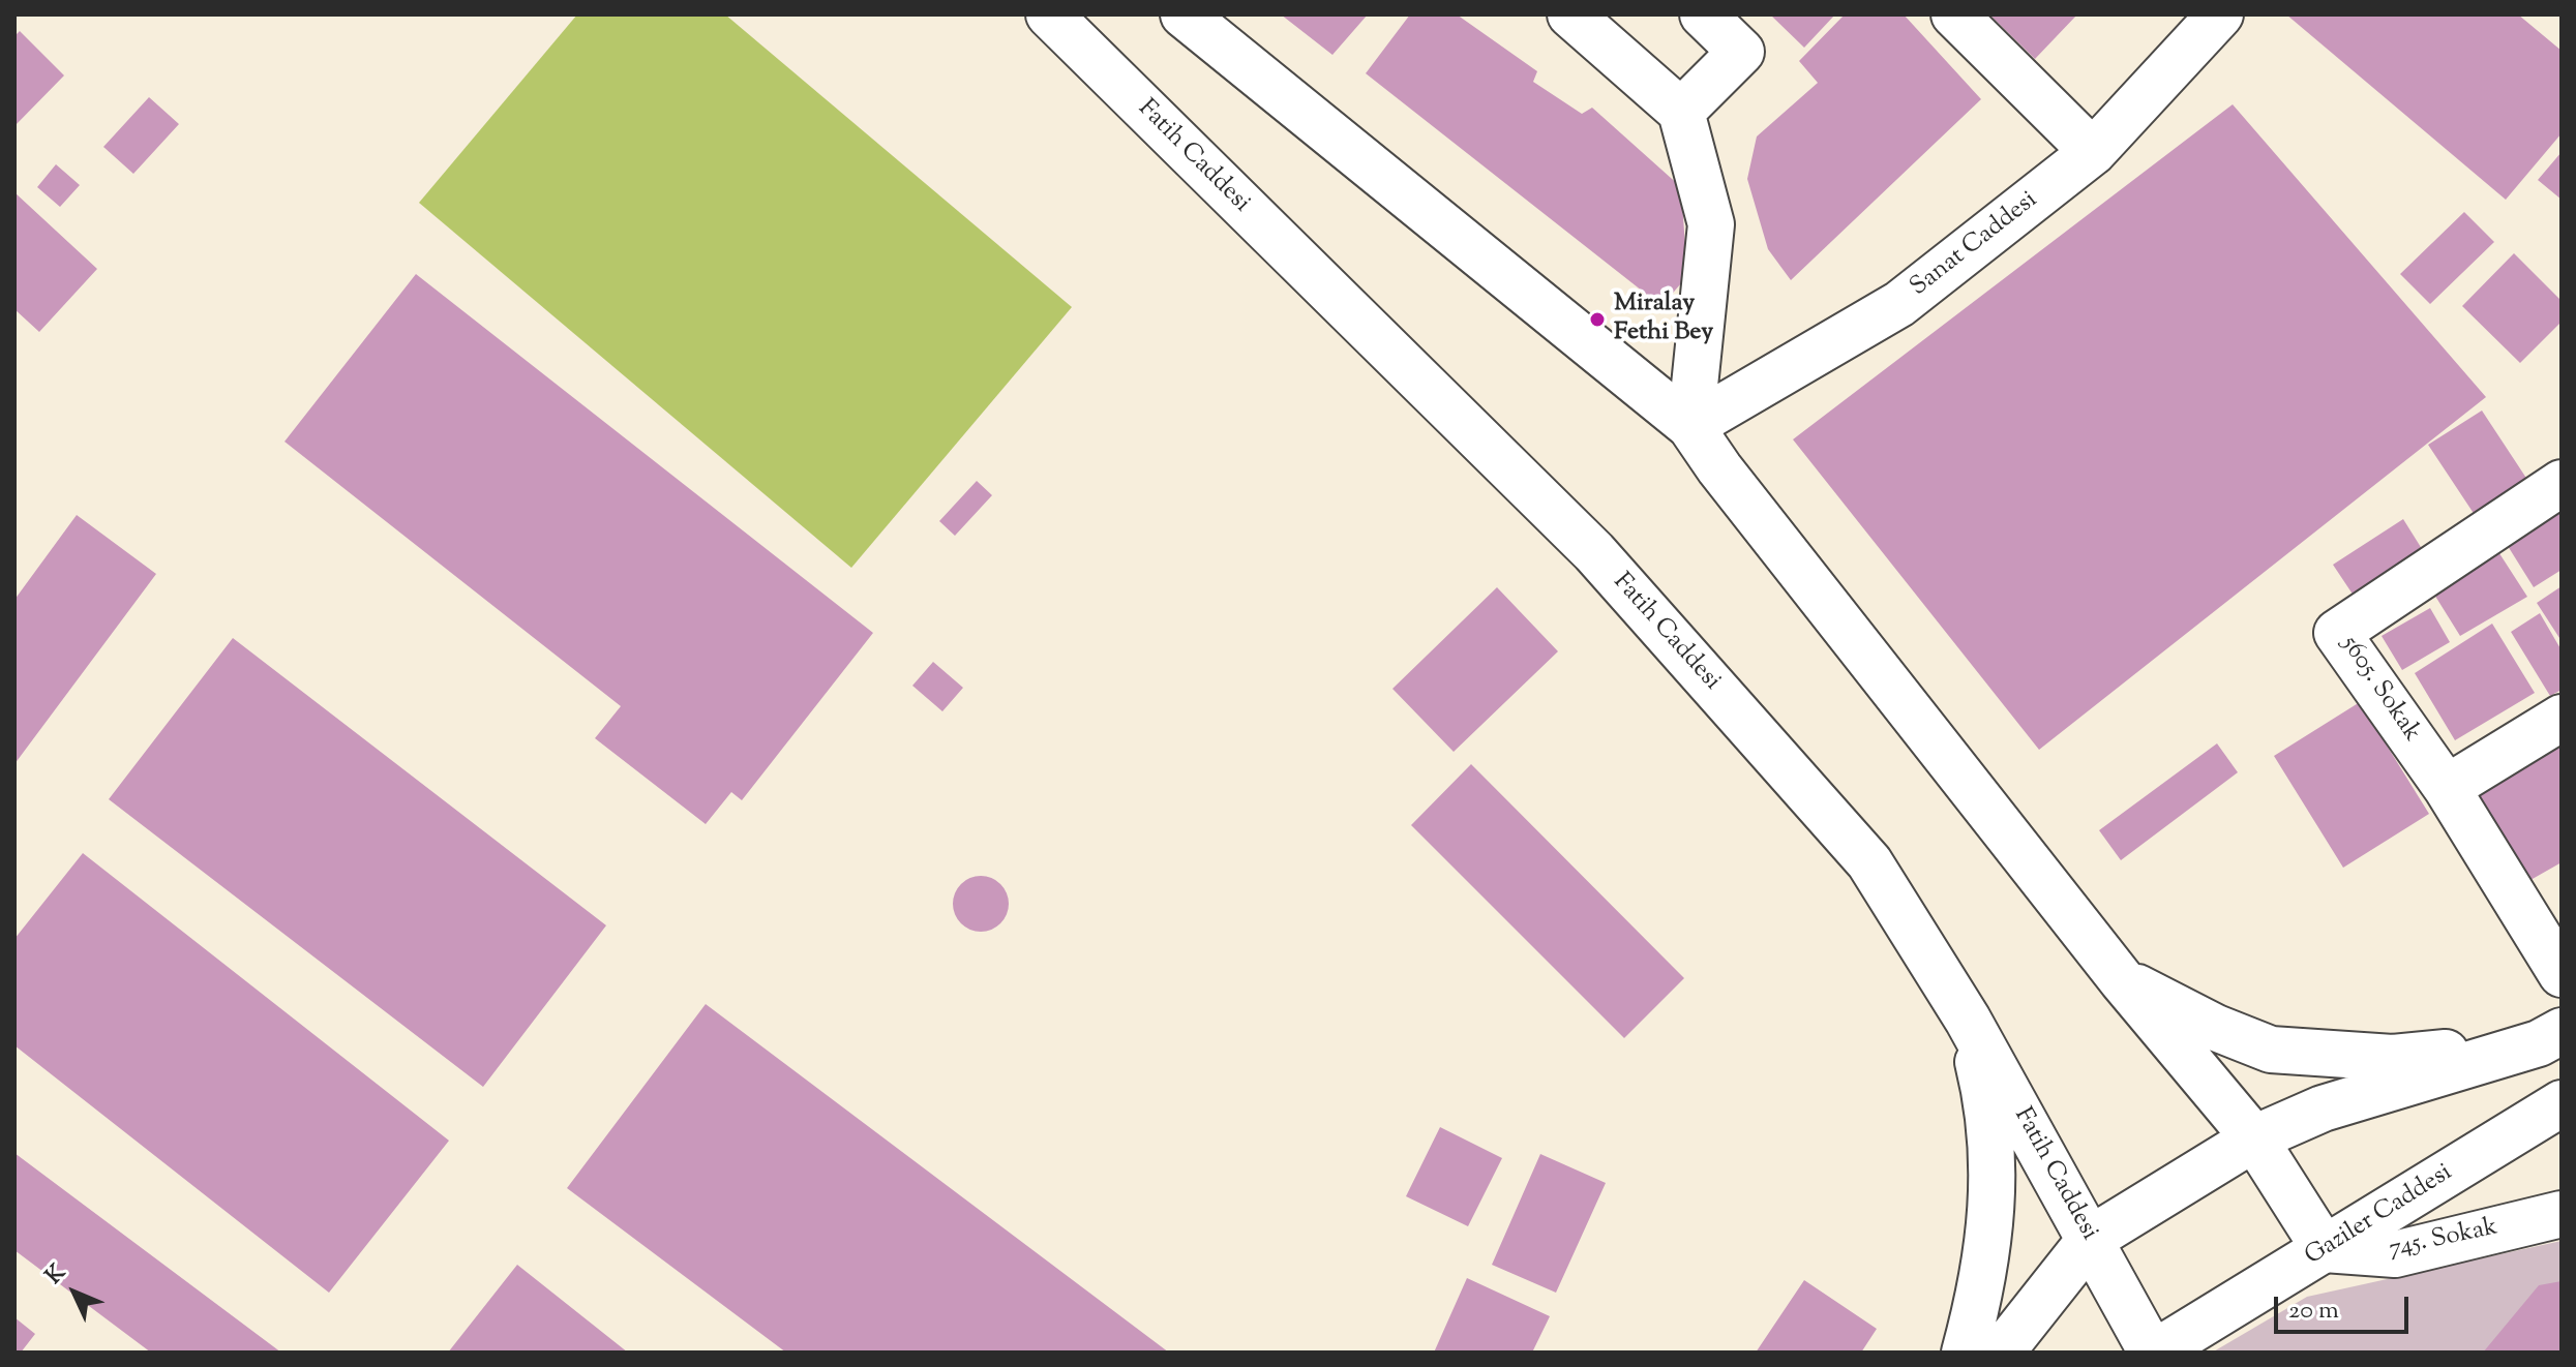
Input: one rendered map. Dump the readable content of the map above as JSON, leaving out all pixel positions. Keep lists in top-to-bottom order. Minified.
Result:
{"streets":{"main road":["Fatih Caddesi","Sanat Caddesi","5605. Sokak","Gaziler Caddesi","745. Sokak"]},"crossings":[["Fatih Caddesi","Gaziler Caddesi"],["Gaziler Caddesi","745. Sokak"]],"places":["Miralay Fethi Bey"],"scale_bar":"20 m","north":"top left"}
